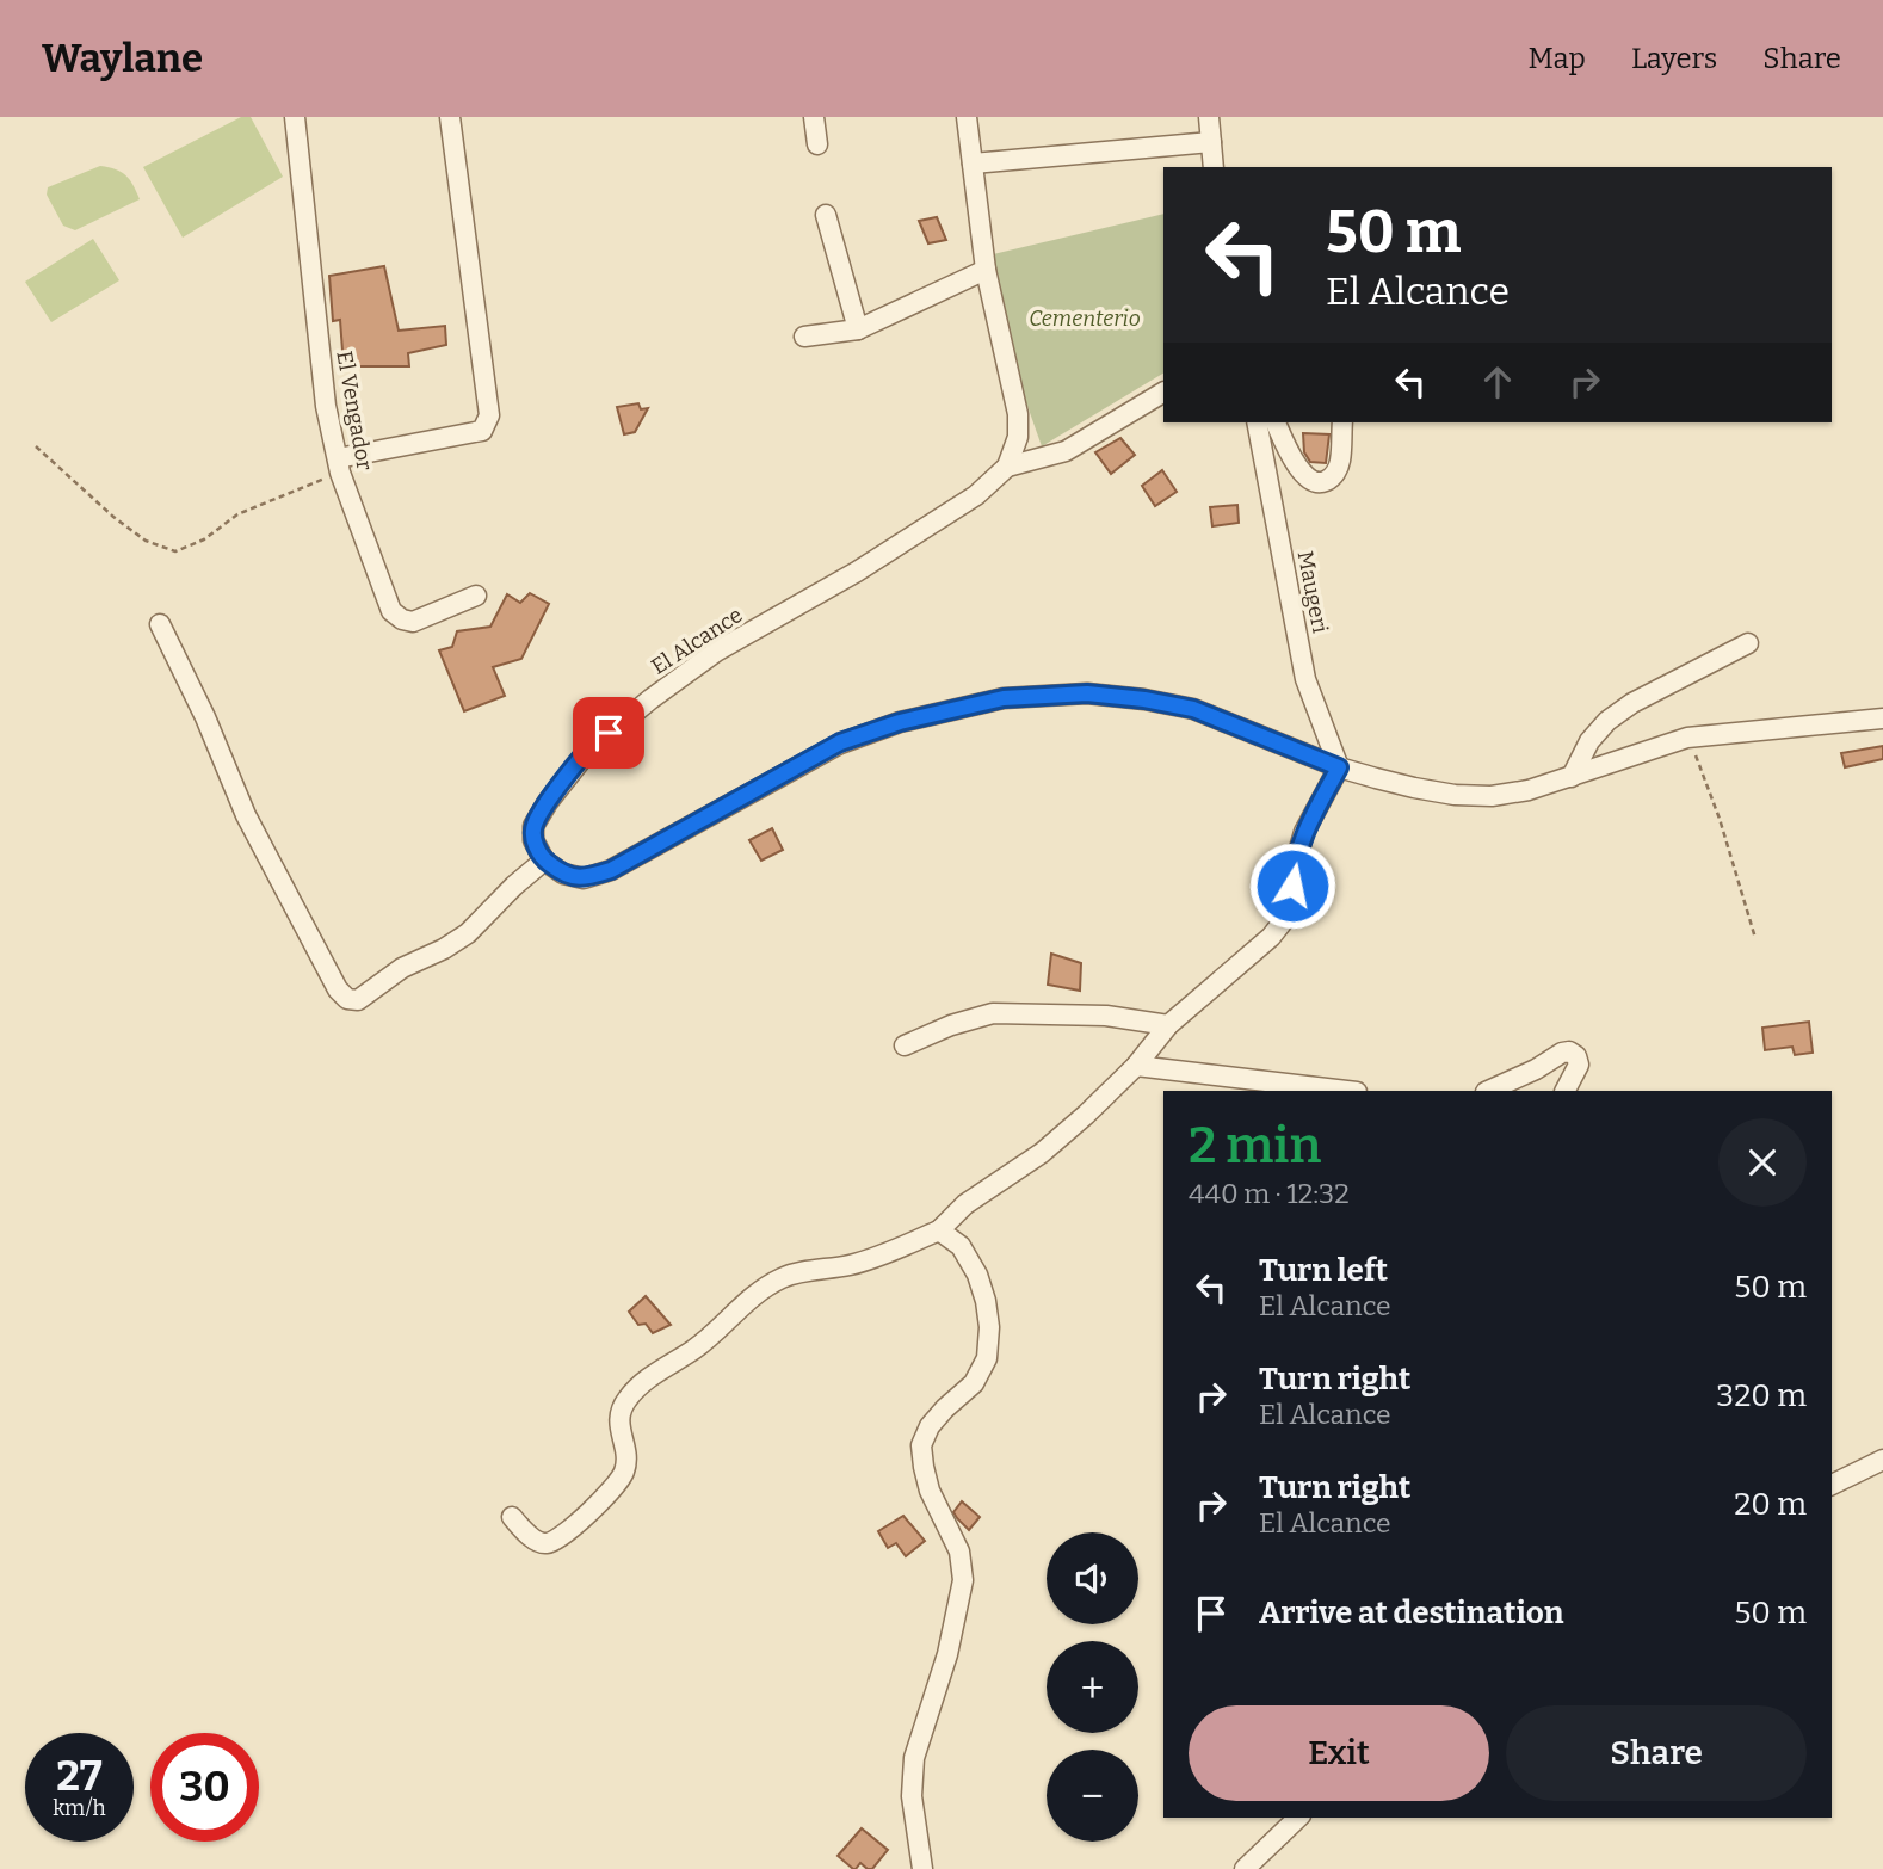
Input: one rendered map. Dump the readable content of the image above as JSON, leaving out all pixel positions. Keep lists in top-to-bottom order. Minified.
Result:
{"streets":{"street":["El Vengador","Maugeri","El Alcance"]},"parks":["Cementerio"],"page":{"header":"Waylane","nav":["Map","Layers","Share"],"turn":["50 m","El Alcance"],"heading":["2 min","440 m · 12:32"],"list":[{"name":"Turn left","note":"El Alcance","value":"50 m"},{"name":"Turn right","note":"El Alcance","value":"320 m"},{"name":"Turn right","note":"El Alcance","value":"20 m"},{"name":"Arrive at destination","value":"50 m"}],"map_buttons":["+","−"],"buttons":["Exit","Share"],"speed":"27 km/h","limit":"30"}}
